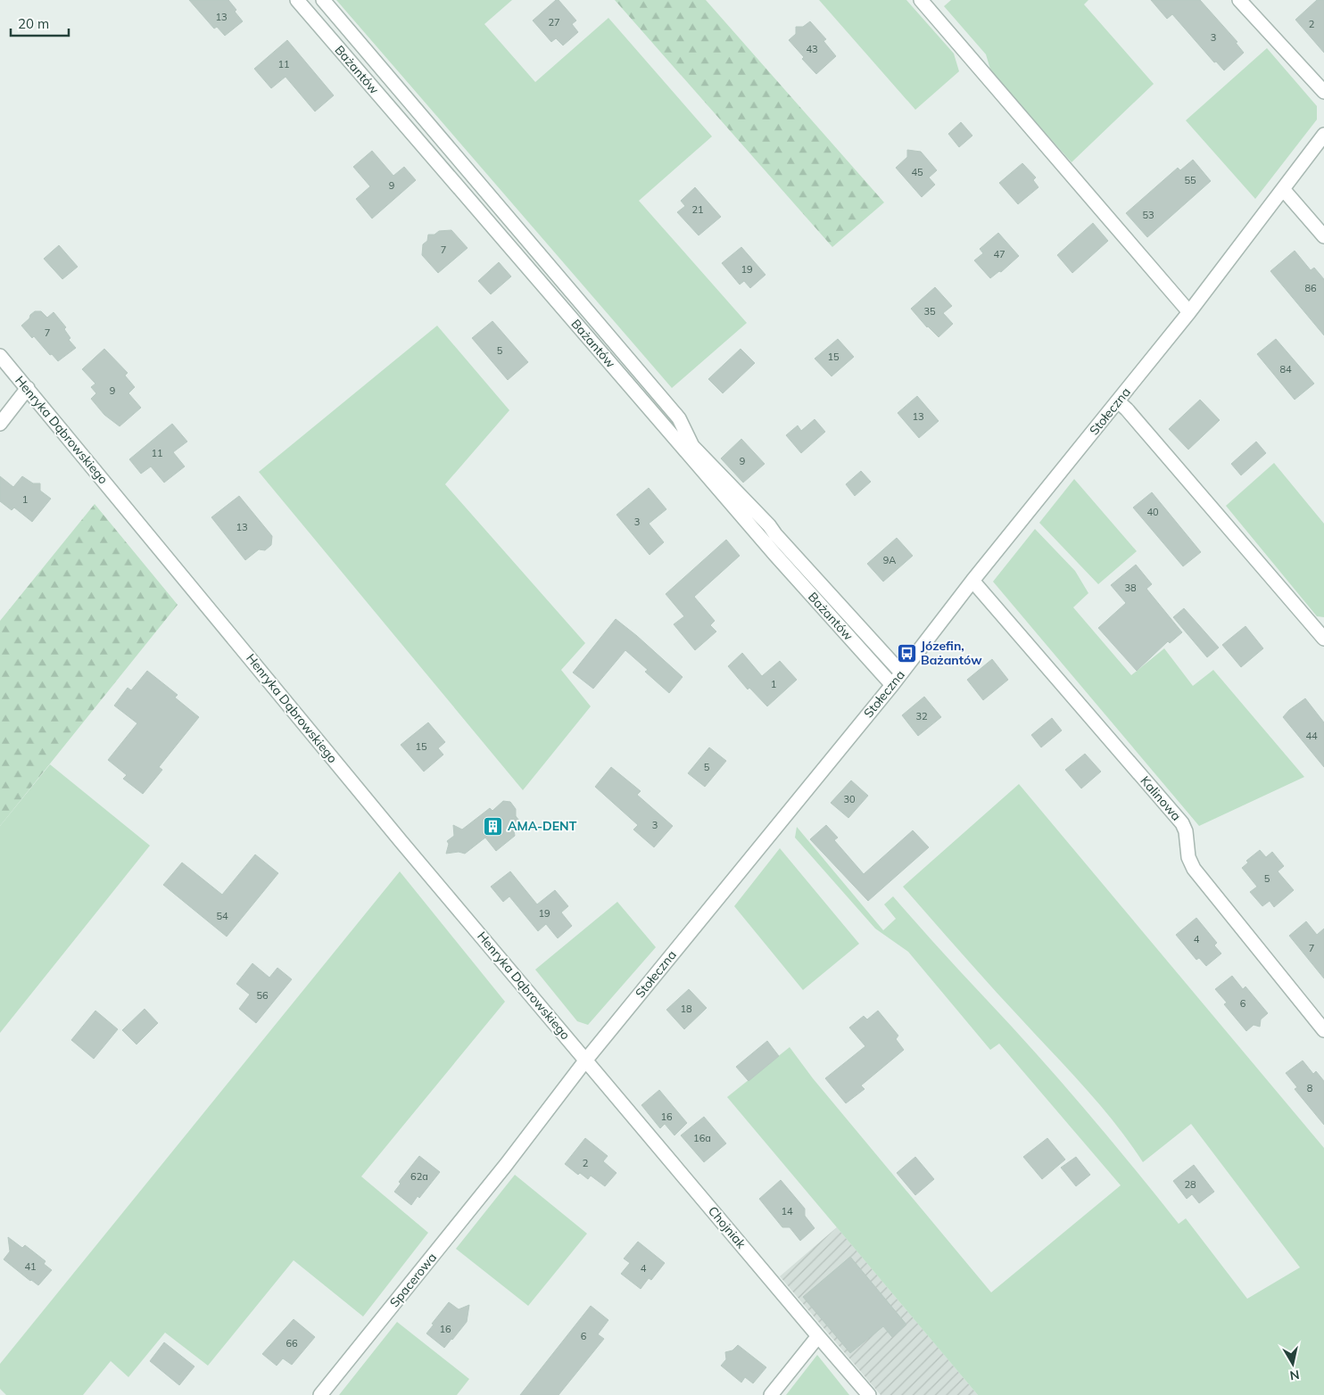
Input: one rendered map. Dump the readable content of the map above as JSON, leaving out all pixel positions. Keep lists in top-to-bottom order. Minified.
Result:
{"streets":{"street":["Bażantów","Stołeczna","Henryka Dąbrowskiego","Kalinowa","Chojniak","Spacerowa"]},"crossings":[["Bażantów","Stołeczna"],["Stołeczna","Henryka Dąbrowskiego"],["Stołeczna","Kalinowa"],["Stołeczna","Chojniak"],["Stołeczna","Spacerowa"],["Henryka Dąbrowskiego","Chojniak"]],"places":{"bus stop":["Józefin, Bażantów"],"building":["AMA-DENT"]},"house_numbers":["13","27","2","3","43","11","45","55","9","21","53","7","47","19","86","35","7","5","15","84","9","13","11","9","1","40","3","13","9A","38","1","32","44","15","5","30","3","5","19","54","4","7","56","6","18","8","16","16a","2","62a","28","14","41","4","16","6","66"],"scale_bar":"20 m","north":"bottom"}
